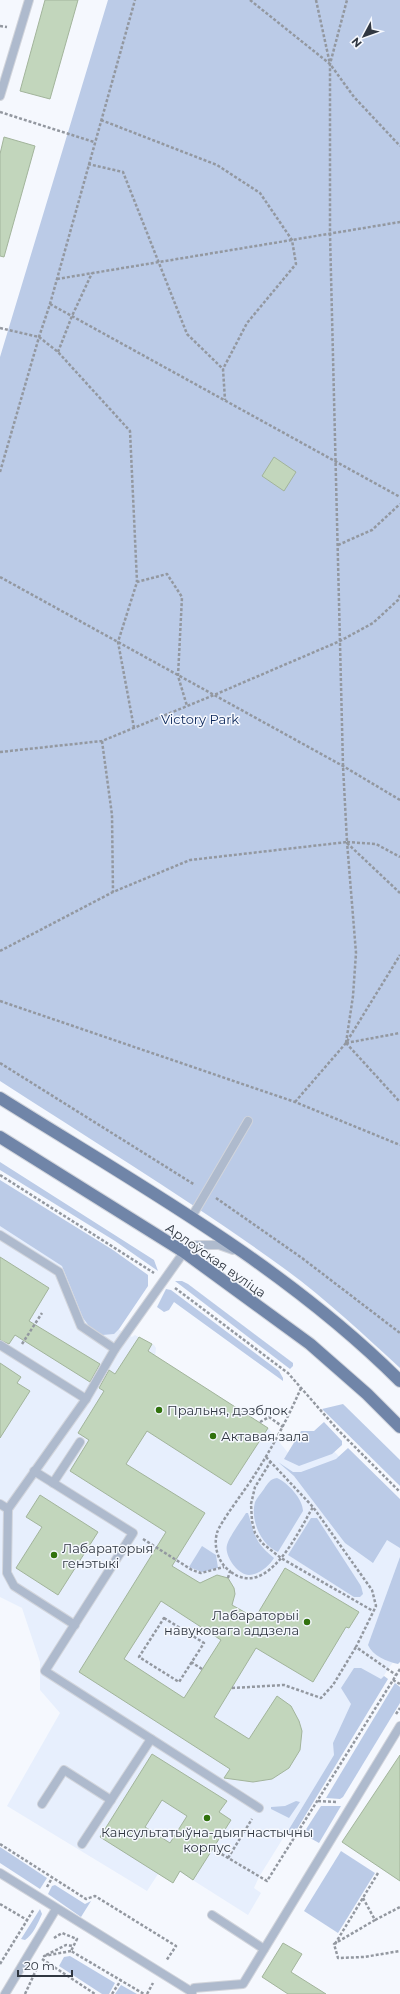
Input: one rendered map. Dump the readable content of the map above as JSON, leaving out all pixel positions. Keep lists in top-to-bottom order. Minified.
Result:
{"streets":{"main road":["Арлоўская вуліца"]},"parks":["Victory Park"],"places":["Пральня, дэзблок","Актавая зала","Лабараторыя генэтыкі","Лабараторыі навуковага аддзела","Кансультатыўна-дыягнастычны корпус"],"scale_bar":"20 m","north":"bottom left"}
